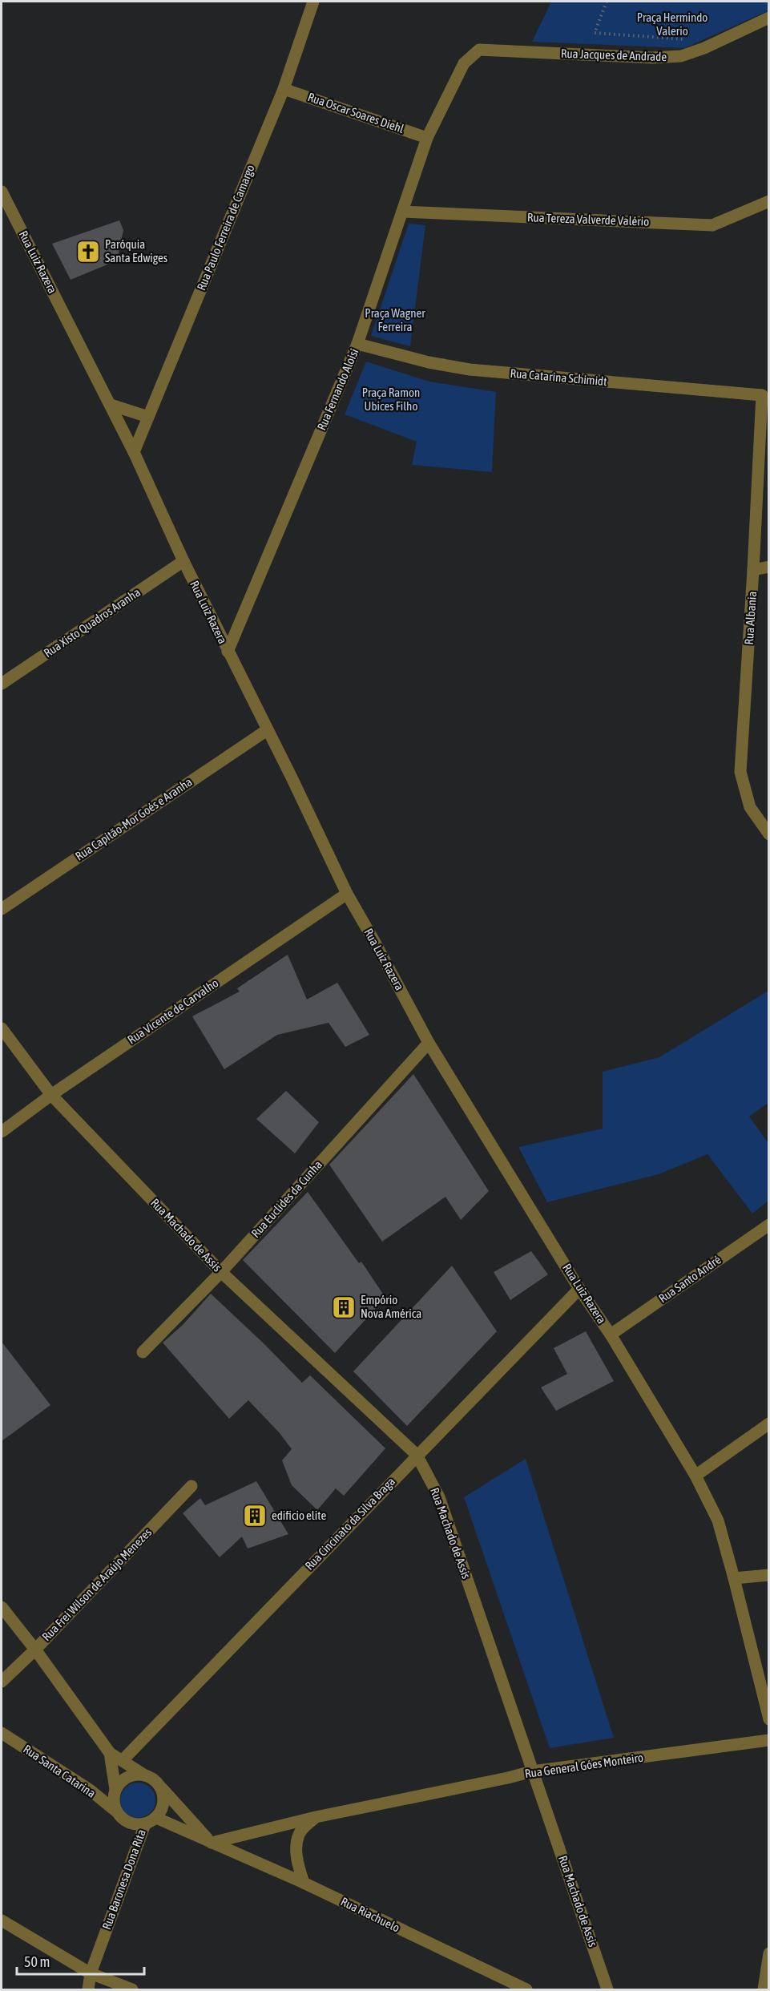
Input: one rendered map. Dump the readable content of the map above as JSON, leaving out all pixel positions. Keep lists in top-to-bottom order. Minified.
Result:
{"streets":{"street":["Rua Jacques de Andrade","Rua Oscar Soares Diehl","Rua Tereza Valverde Valério","Rua Paulo Ferreira de Camargo","Rua Luiz Razera","Rua Catarina Schimidt","Rua Fernando Aloisi","Rua Albania","Rua Xisto Quadros Aranha","Rua Capitão-Mor Goés e Aranha","Rua Vicente de Carvalho","Rua Euclides da Cunha","Rua Machado de Assis","Rua Santo André","Rua Cincinato da Silva Braga","Rua Frei Wilson de Araújo Menezes","Rua General Góes Monteiro","Rua Santa Catarina","Rua Baronesa Dona Rita","Rua Riachuelo"]},"crossings":[["Rua Jacques de Andrade","Rua Fernando Aloisi"],["Rua Oscar Soares Diehl","Rua Paulo Ferreira de Camargo"],["Rua Oscar Soares Diehl","Rua Fernando Aloisi"],["Rua Tereza Valverde Valério","Rua Fernando Aloisi"],["Rua Paulo Ferreira de Camargo","Rua Luiz Razera"],["Rua Luiz Razera","Rua Fernando Aloisi"],["Rua Luiz Razera","Rua Xisto Quadros Aranha"],["Rua Luiz Razera","Rua Capitão-Mor Goés e Aranha"],["Rua Luiz Razera","Rua Vicente de Carvalho"],["Rua Luiz Razera","Rua Euclides da Cunha"],["Rua Luiz Razera","Rua Santo André"],["Rua Luiz Razera","Rua Cincinato da Silva Braga"],["Rua Catarina Schimidt","Rua Fernando Aloisi"],["Rua Catarina Schimidt","Rua Albania"],["Rua Vicente de Carvalho","Rua Machado de Assis"],["Rua Euclides da Cunha","Rua Machado de Assis"],["Rua Machado de Assis","Rua Cincinato da Silva Braga"],["Rua Machado de Assis","Rua General Góes Monteiro"],["Rua General Góes Monteiro","Rua Riachuelo"],["Rua Santa Catarina","Rua Baronesa Dona Rita"],["Rua Santa Catarina","Rua Riachuelo"],["Rua Baronesa Dona Rita","Rua Riachuelo"]],"parks":["Praça Hermindo Valerio","Praça Wagner Ferreira","Praça Ramon Ubices Filho"],"places":{"church":["Paróquia Santa Edwiges"],"building":["Empório Nova América","edificio elite"]},"scale_bar":"50 m"}
